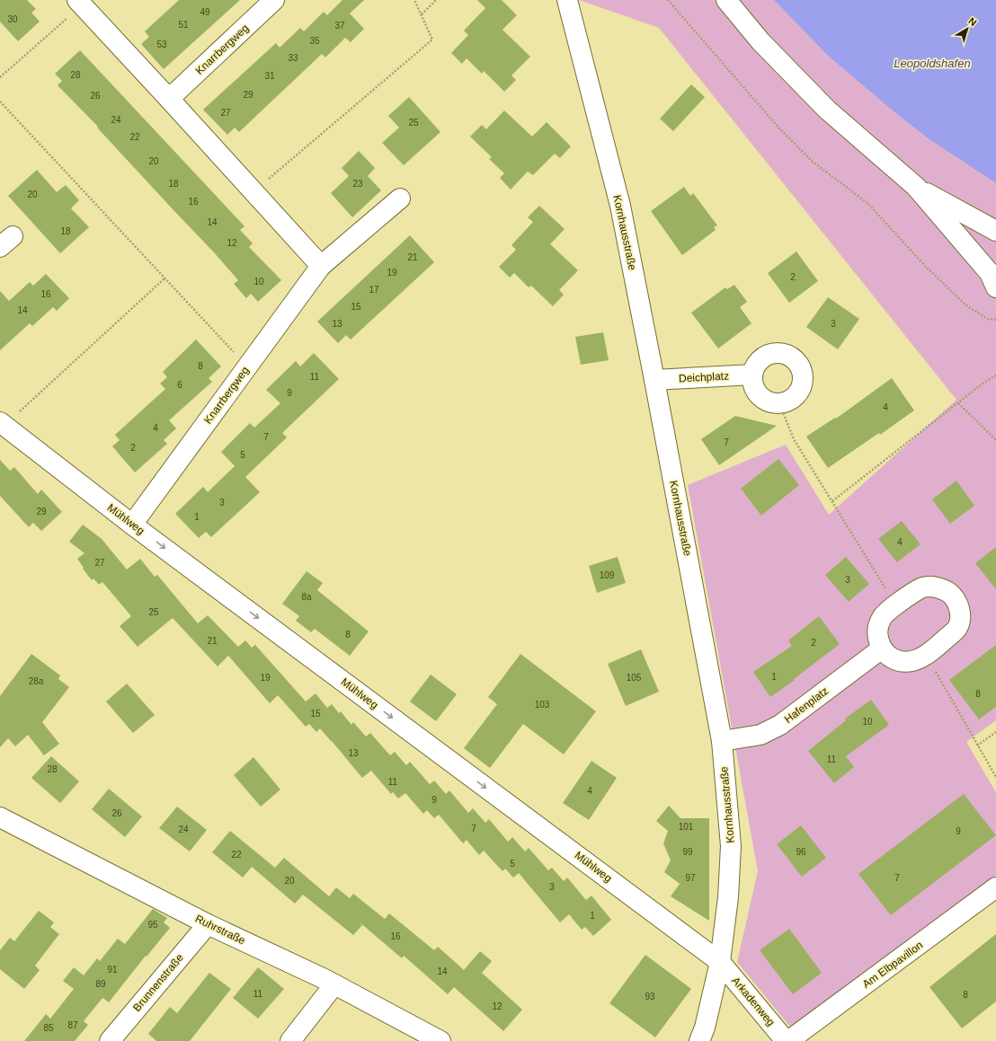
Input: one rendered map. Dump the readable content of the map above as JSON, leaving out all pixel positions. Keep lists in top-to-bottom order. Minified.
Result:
{"streets":{"street":["Knarrbergweg","Kornhausstraße","Deichplatz","Mühlweg","Hafenplatz","Ruhrstraße","Am Elbpavillon","Brunnenstraße","Arkadenweg"]},"crossings":[["Knarrbergweg","Mühlweg"],["Kornhausstraße","Deichplatz"],["Kornhausstraße","Mühlweg"],["Kornhausstraße","Hafenplatz"],["Kornhausstraße","Arkadenweg"],["Mühlweg","Arkadenweg"],["Ruhrstraße","Brunnenstraße"]],"one_way":["Mühlweg"],"water":["Leopoldshafen"],"house_numbers":["49","30","51","37","35","53","33","28","31","29","26","27","24","25","22","20","18","23","20","16","14","18","12","21","19","2","10","17","16","15","14","13","3","8","11","6","9","4","4","7","7","2","5","3","29","1","4","27","109","3","8a","25","8","21","2","1","19","105","28a","8","103","15","10","13","11","28","11","4","9","26","101","7","24","9","99","96","22","5","97","7","20","3","1","95","16","91","14","89","11","8","93","12","87","85"],"north":"top right"}
